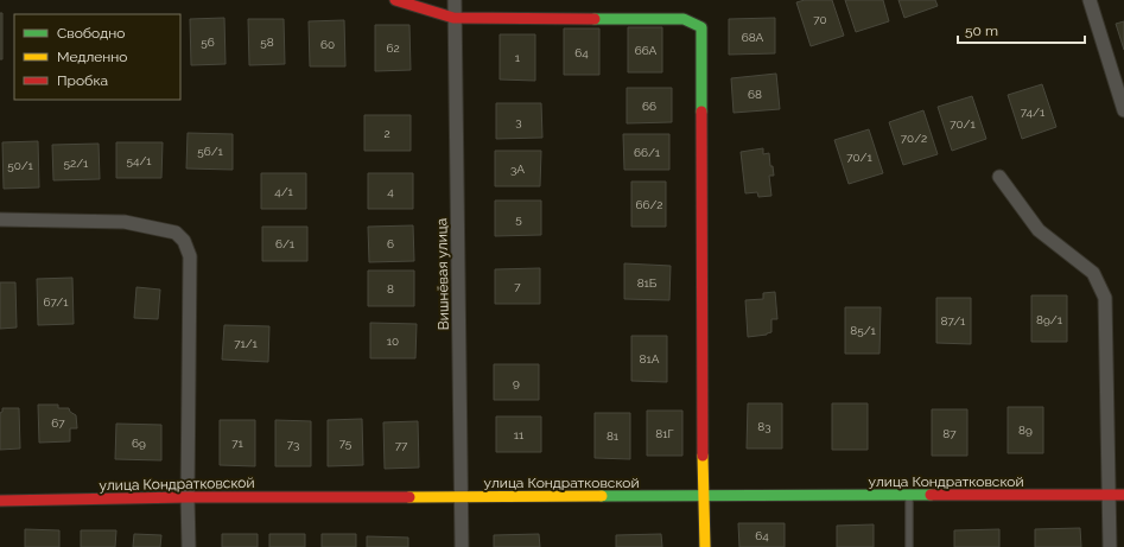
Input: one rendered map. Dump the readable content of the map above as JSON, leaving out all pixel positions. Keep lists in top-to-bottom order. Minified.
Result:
{"streets":{"street":["Вишнёвая улица","улица Кондратковской"]},"crossings":[["Вишнёвая улица","улица Кондратковской"]],"house_numbers":["70","68А","56","58","60","62","66А","64","1","68","66","74/1","3","70/1","2","70/2","56/1","66/1","70/1","54/1","52/1","50/1","3А","4/1","4","66/2","5","6/1","6","81Б","7","8","67/1","89/1","87/1","85/1","10","71/1","81А","9","67","83","89","81Г","87","11","81","69","71","75","73","77","64"],"legend":["Свободно","Медленно","Пробка"],"scale_bar":"50 m"}
